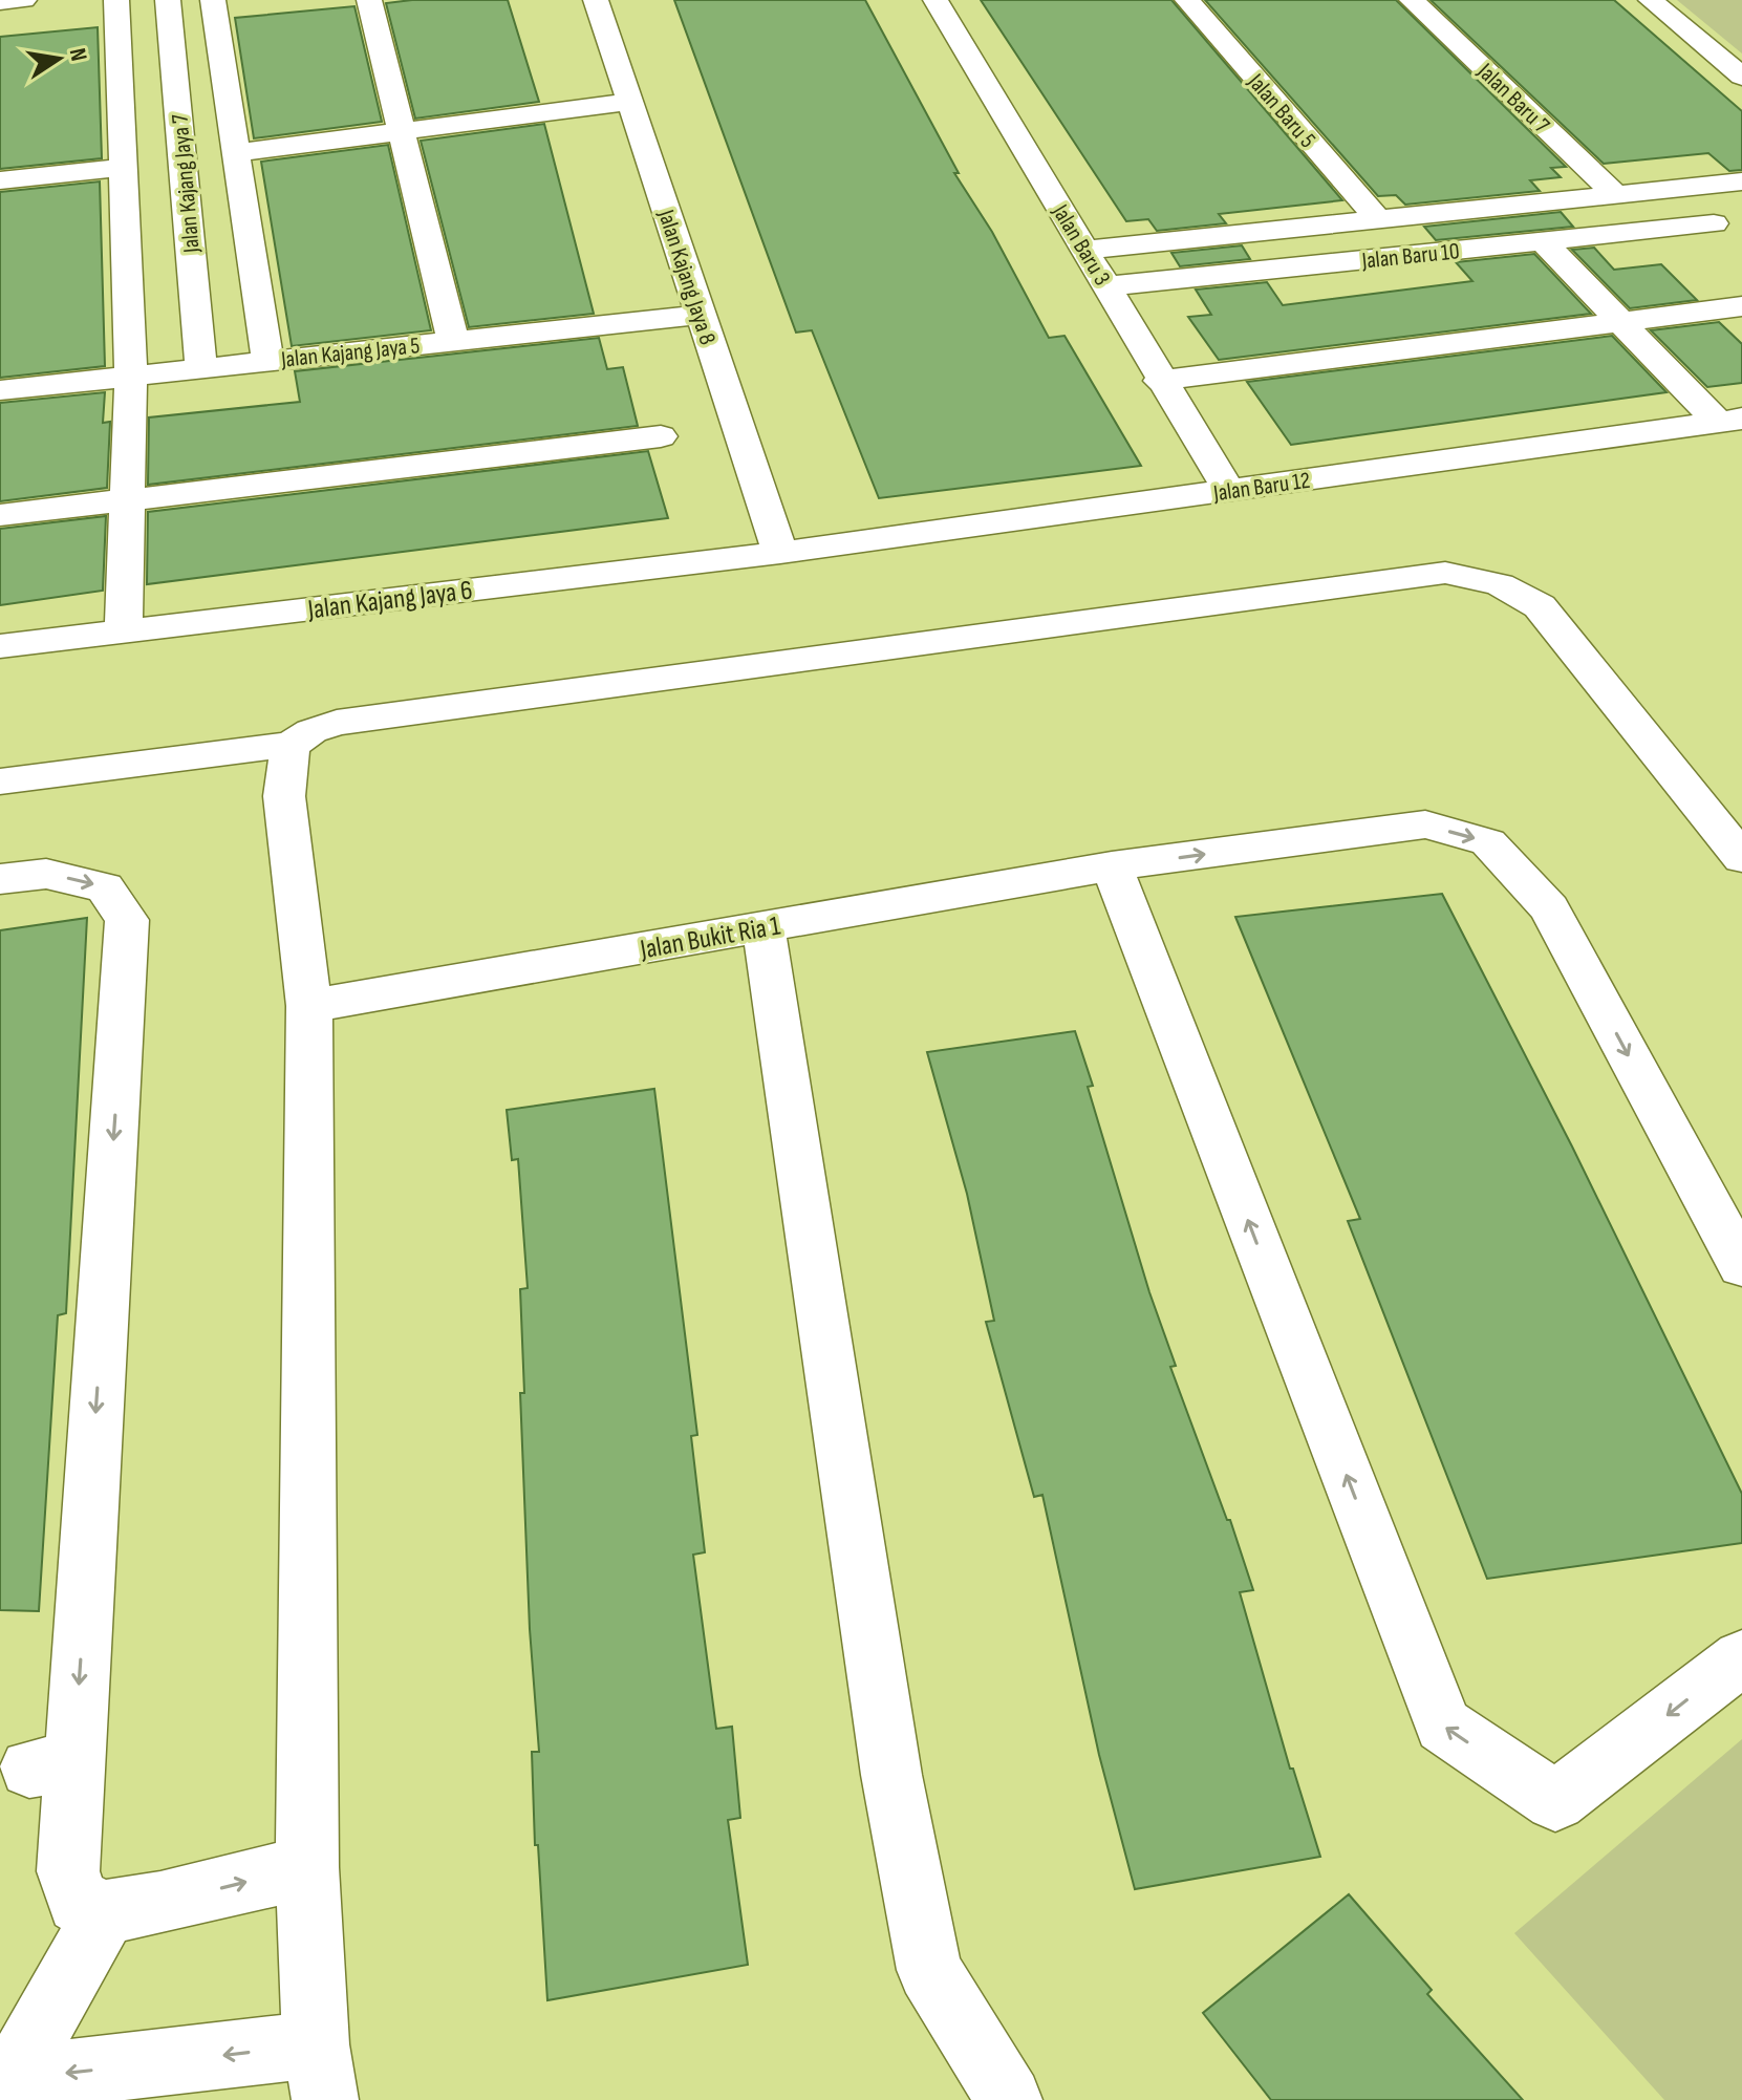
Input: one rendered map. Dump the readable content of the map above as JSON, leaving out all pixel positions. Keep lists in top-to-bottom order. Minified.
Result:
{"streets":{"street":["Jalan Baru 7","Jalan Baru 5","Jalan Kajang Jaya 7","Jalan Baru 3","Jalan Baru 10","Jalan Kajang Jaya 8","Jalan Kajang Jaya 5","Jalan Baru 12","Jalan Kajang Jaya 6","Jalan Bukit Ria 1"]},"crossings":[["Jalan Kajang Jaya 7","Jalan Kajang Jaya 5"],["Jalan Baru 3","Jalan Baru 10"],["Jalan Baru 3","Jalan Baru 12"],["Jalan Kajang Jaya 8","Jalan Kajang Jaya 5"],["Jalan Kajang Jaya 8","Jalan Baru 12"],["Jalan Kajang Jaya 8","Jalan Kajang Jaya 6"],["Jalan Baru 12","Jalan Kajang Jaya 6"]],"one_way":["Jalan Bukit Ria 1"],"north":"right"}
